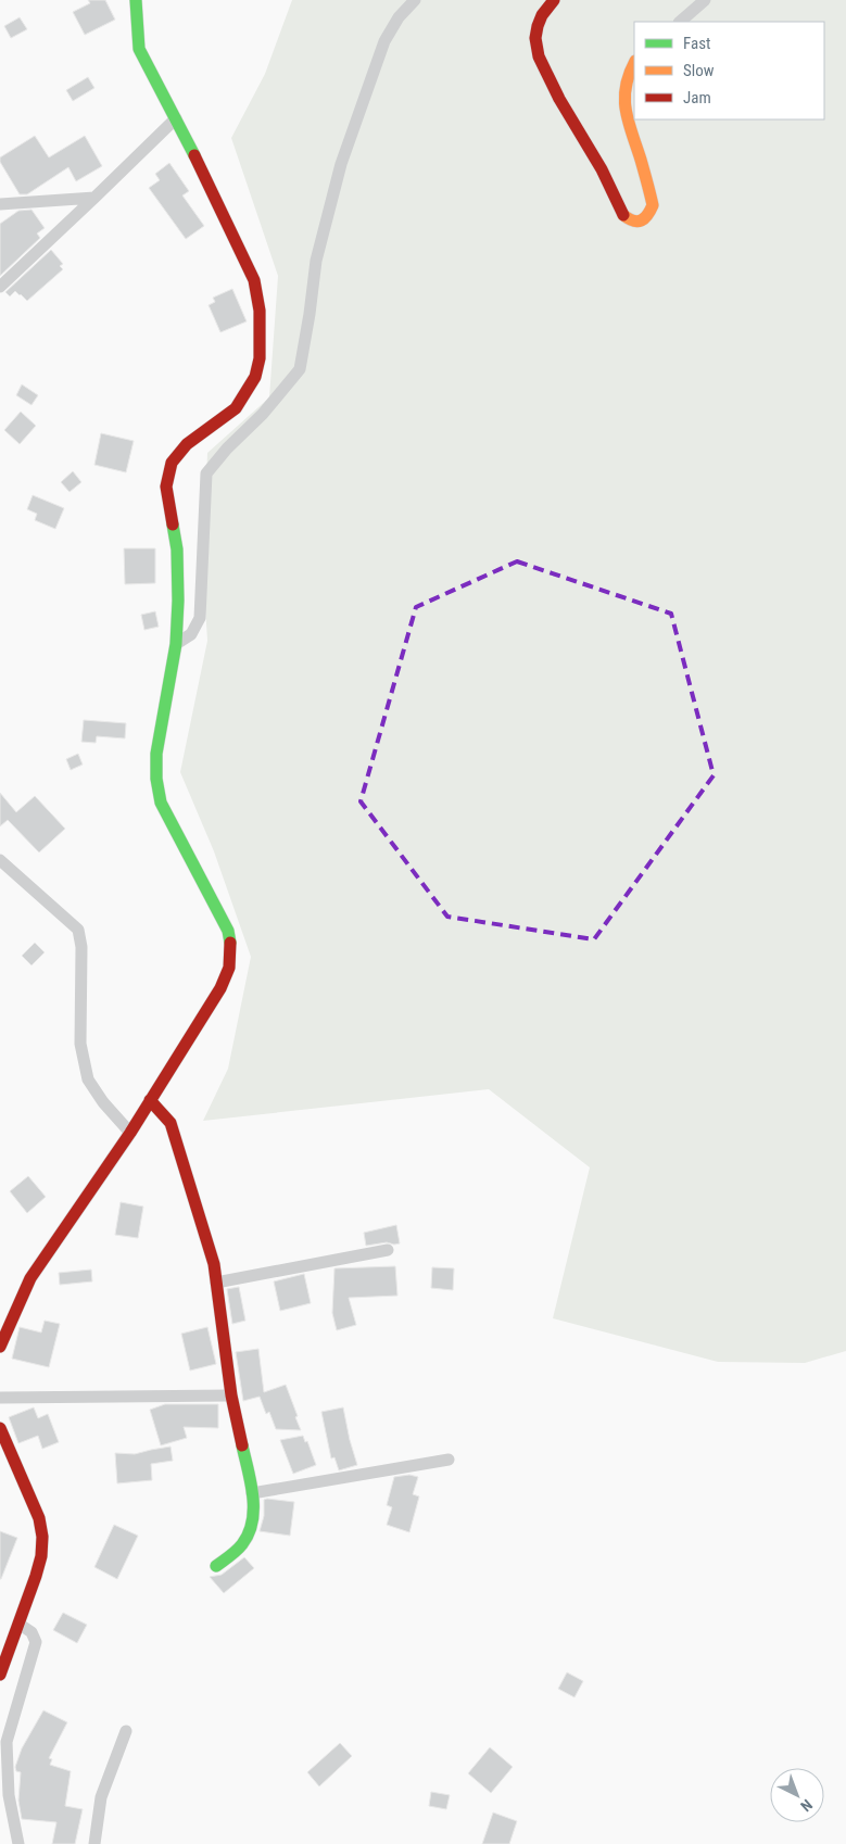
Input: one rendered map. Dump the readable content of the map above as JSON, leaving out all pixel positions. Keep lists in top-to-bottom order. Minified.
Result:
{"legend":["Fast","Slow","Jam"],"north":"bottom right"}
